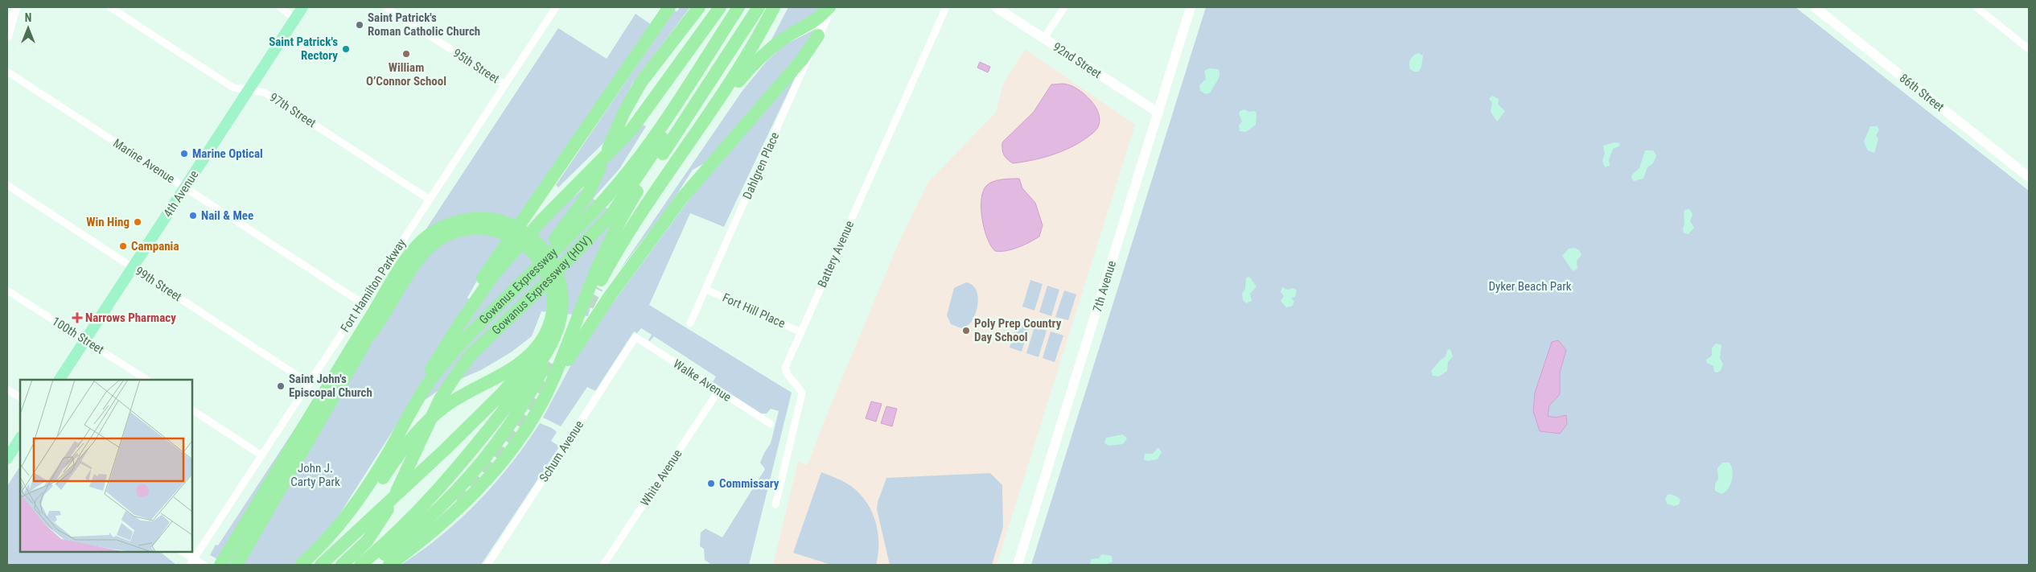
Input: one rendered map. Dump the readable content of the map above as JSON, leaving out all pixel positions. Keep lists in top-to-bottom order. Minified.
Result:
{"streets":{"highway":["Gowanus Expressway","Gowanus Expressway (HOV)"],"main road":["92nd Street","86th Street","Dahlgren Place","4th Avenue","7th Avenue"],"street":["95th Street","97th Street","Marine Avenue","Battery Avenue","99th Street","Fort Hamilton Parkway","Fort Hill Place","100th Street","Walke Avenue","Schum Avenue","White Avenue"]},"crossings":[["92nd Street","7th Avenue"],["95th Street","Fort Hamilton Parkway"],["97th Street","4th Avenue"],["97th Street","Fort Hamilton Parkway"],["Marine Avenue","4th Avenue"],["Marine Avenue","Fort Hamilton Parkway"],["Dahlgren Place","Fort Hill Place"],["4th Avenue","99th Street"],["4th Avenue","100th Street"],["Battery Avenue","Fort Hill Place"],["99th Street","Fort Hamilton Parkway"],["Walke Avenue","Schum Avenue"],["Walke Avenue","White Avenue"]],"parks":["Dyker Beach Park","John J. Carty Park"],"places":{"other":["Saint Patrick's Roman Catholic Church","Saint Patrick's Rectory","William O’Connor School","Marine Optical","Nail & Mee","Win Hing","Campania","Poly Prep Country Day School","Saint John's Episcopal Church","Commissary"],"health":["Narrows Pharmacy"]},"north":"top"}
